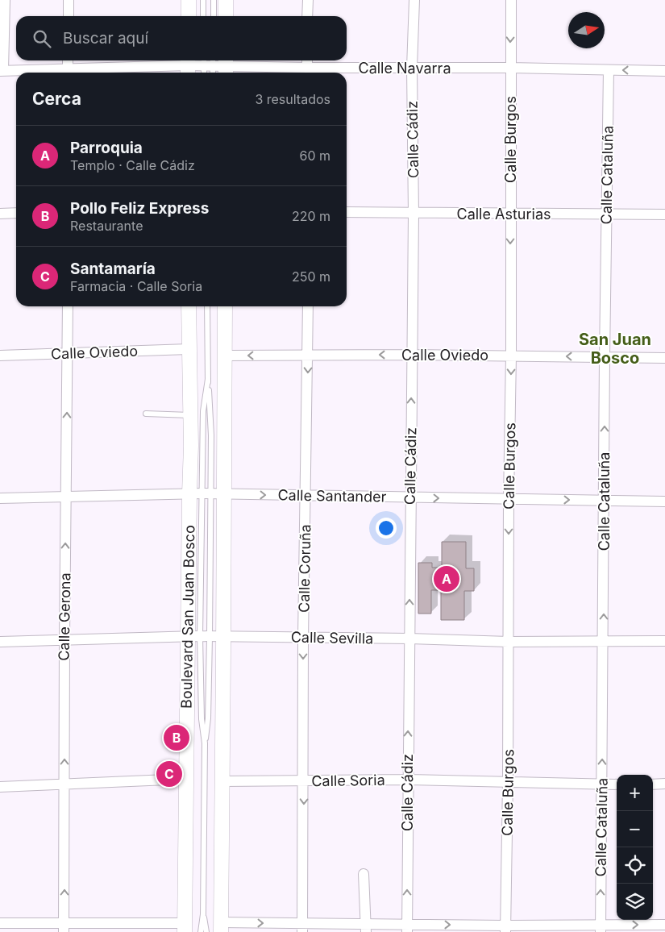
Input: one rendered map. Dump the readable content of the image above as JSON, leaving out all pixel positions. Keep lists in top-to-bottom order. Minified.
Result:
{"streets":{"street":["Calle Navarra","Calle Cádiz","Calle Burgos","Calle Cataluña","Calle Asturias","Calle Oviedo","Calle Santander","Calle Coruña","Calle Gerona","Boulevard San Juan Bosco","Calle Sevilla","Calle Soria"]},"crossings":[["Calle Navarra","Calle Cádiz"],["Calle Navarra","Calle Burgos"],["Calle Navarra","Calle Cataluña"],["Calle Cádiz","Calle Asturias"],["Calle Cádiz","Calle Oviedo"],["Calle Cádiz","Calle Santander"],["Calle Cádiz","Calle Sevilla"],["Calle Cádiz","Calle Soria"],["Calle Burgos","Calle Asturias"],["Calle Burgos","Calle Oviedo"],["Calle Burgos","Calle Santander"],["Calle Burgos","Calle Sevilla"],["Calle Burgos","Calle Soria"],["Calle Cataluña","Calle Asturias"],["Calle Cataluña","Calle Oviedo"],["Calle Cataluña","Calle Santander"],["Calle Cataluña","Calle Sevilla"],["Calle Cataluña","Calle Soria"],["Calle Oviedo","Calle Coruña"],["Calle Oviedo","Calle Gerona"],["Calle Oviedo","Boulevard San Juan Bosco"],["Calle Santander","Calle Coruña"],["Calle Santander","Calle Gerona"],["Calle Santander","Boulevard San Juan Bosco"],["Calle Coruña","Calle Sevilla"],["Calle Coruña","Calle Soria"],["Calle Gerona","Calle Sevilla"],["Boulevard San Juan Bosco","Calle Sevilla"],["Boulevard San Juan Bosco","Calle Soria"]],"one_way":["Calle Cádiz","Calle Burgos","Calle Cataluña","Calle Oviedo","Calle Santander","Calle Coruña","Calle Gerona"],"districts":["San Juan Bosco"],"north":"right","page":{"search":"Buscar aquí","heading":["Cerca","3 resultados"],"list":[{"mark":"A","name":"Parroquia","note":"Templo · Calle Cádiz","value":"60 m"},{"mark":"B","name":"Pollo Feliz Express","note":"Restaurante","value":"220 m"},{"mark":"C","name":"Santamaría","note":"Farmacia · Calle Soria","value":"250 m"}],"pins":["A","B","C"],"map_buttons":["+","−"]}}
